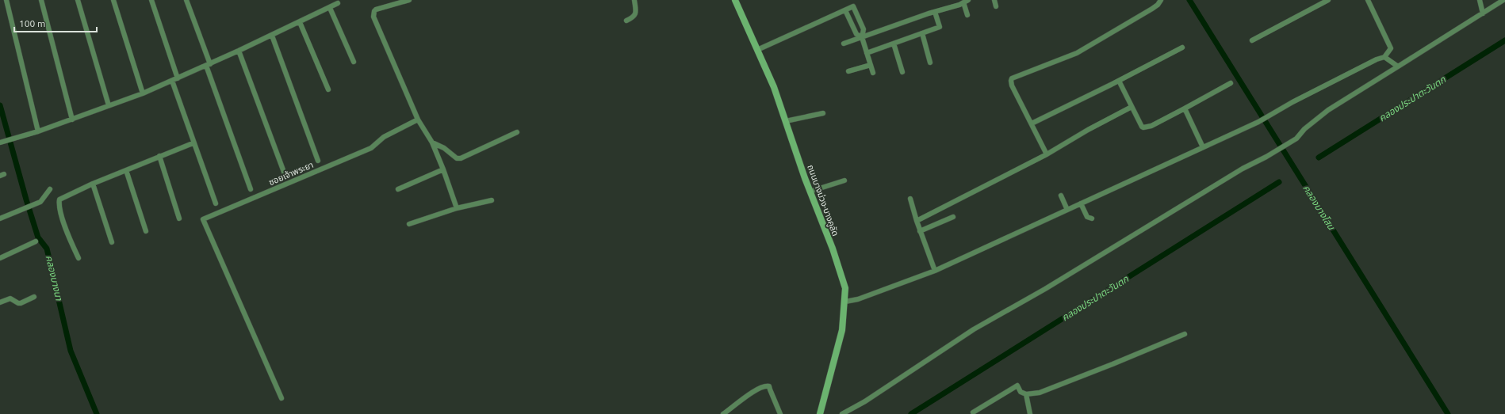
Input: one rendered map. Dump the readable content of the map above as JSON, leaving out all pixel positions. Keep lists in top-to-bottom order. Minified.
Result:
{"streets":{"street":["ซอยเจ้าพระยา","ถนนบางม่วง-บางคูลัด"]},"water":["คลองประปาตะวันตก","คลองบางโสน","คลองบางนา"],"scale_bar":"100 m"}
